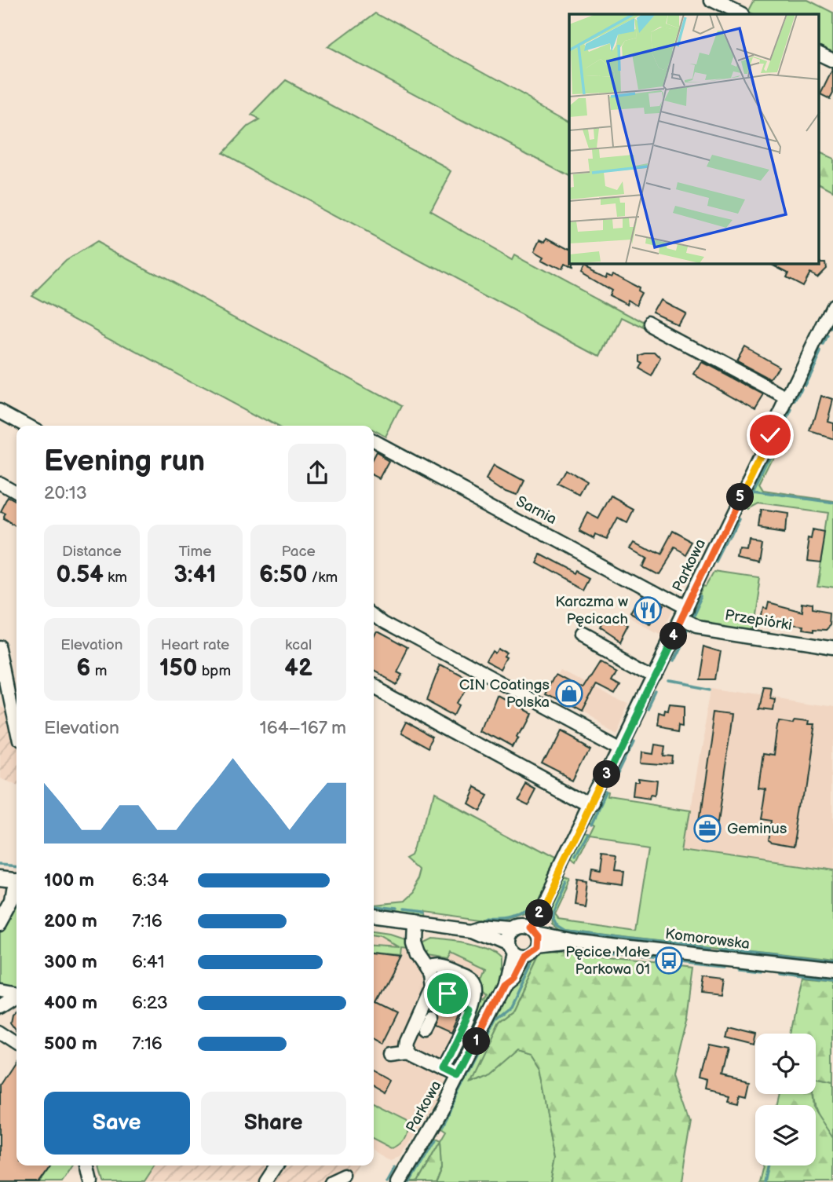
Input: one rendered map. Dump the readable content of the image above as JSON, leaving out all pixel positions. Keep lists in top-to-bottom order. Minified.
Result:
{"streets":{"street":["Sarnia","Parkowa","Przepiórki","Komorowska"]},"crossings":[["Sarnia","Parkowa"],["Sarnia","Przepiórki"],["Parkowa","Przepiórki"],["Parkowa","Komorowska"]],"places":{"restaurant":["Karczma w Pęcicach"],"shop":["CIN Coatings Polska"],"office":["Geminus"],"bus stop":["Pęcice Małe Parkowa 01"]},"page":{"heading":["Evening run","20:13"],"pins":["5","4","3","2","1"],"stats":[["Distance","0.54 km"],["Time","3:41"],["Pace","6:50 /km"],["Elevation","6 m"],["Heart rate","150 bpm"],["kcal","42"]],"chart":["Elevation","164–167 m"],"list":[{"name":"100 m","note":"6:34"},{"name":"200 m","note":"7:16"},{"name":"300 m","note":"6:41"},{"name":"400 m","note":"6:23"},{"name":"500 m","note":"7:16"}],"buttons":["Save","Share"]}}
